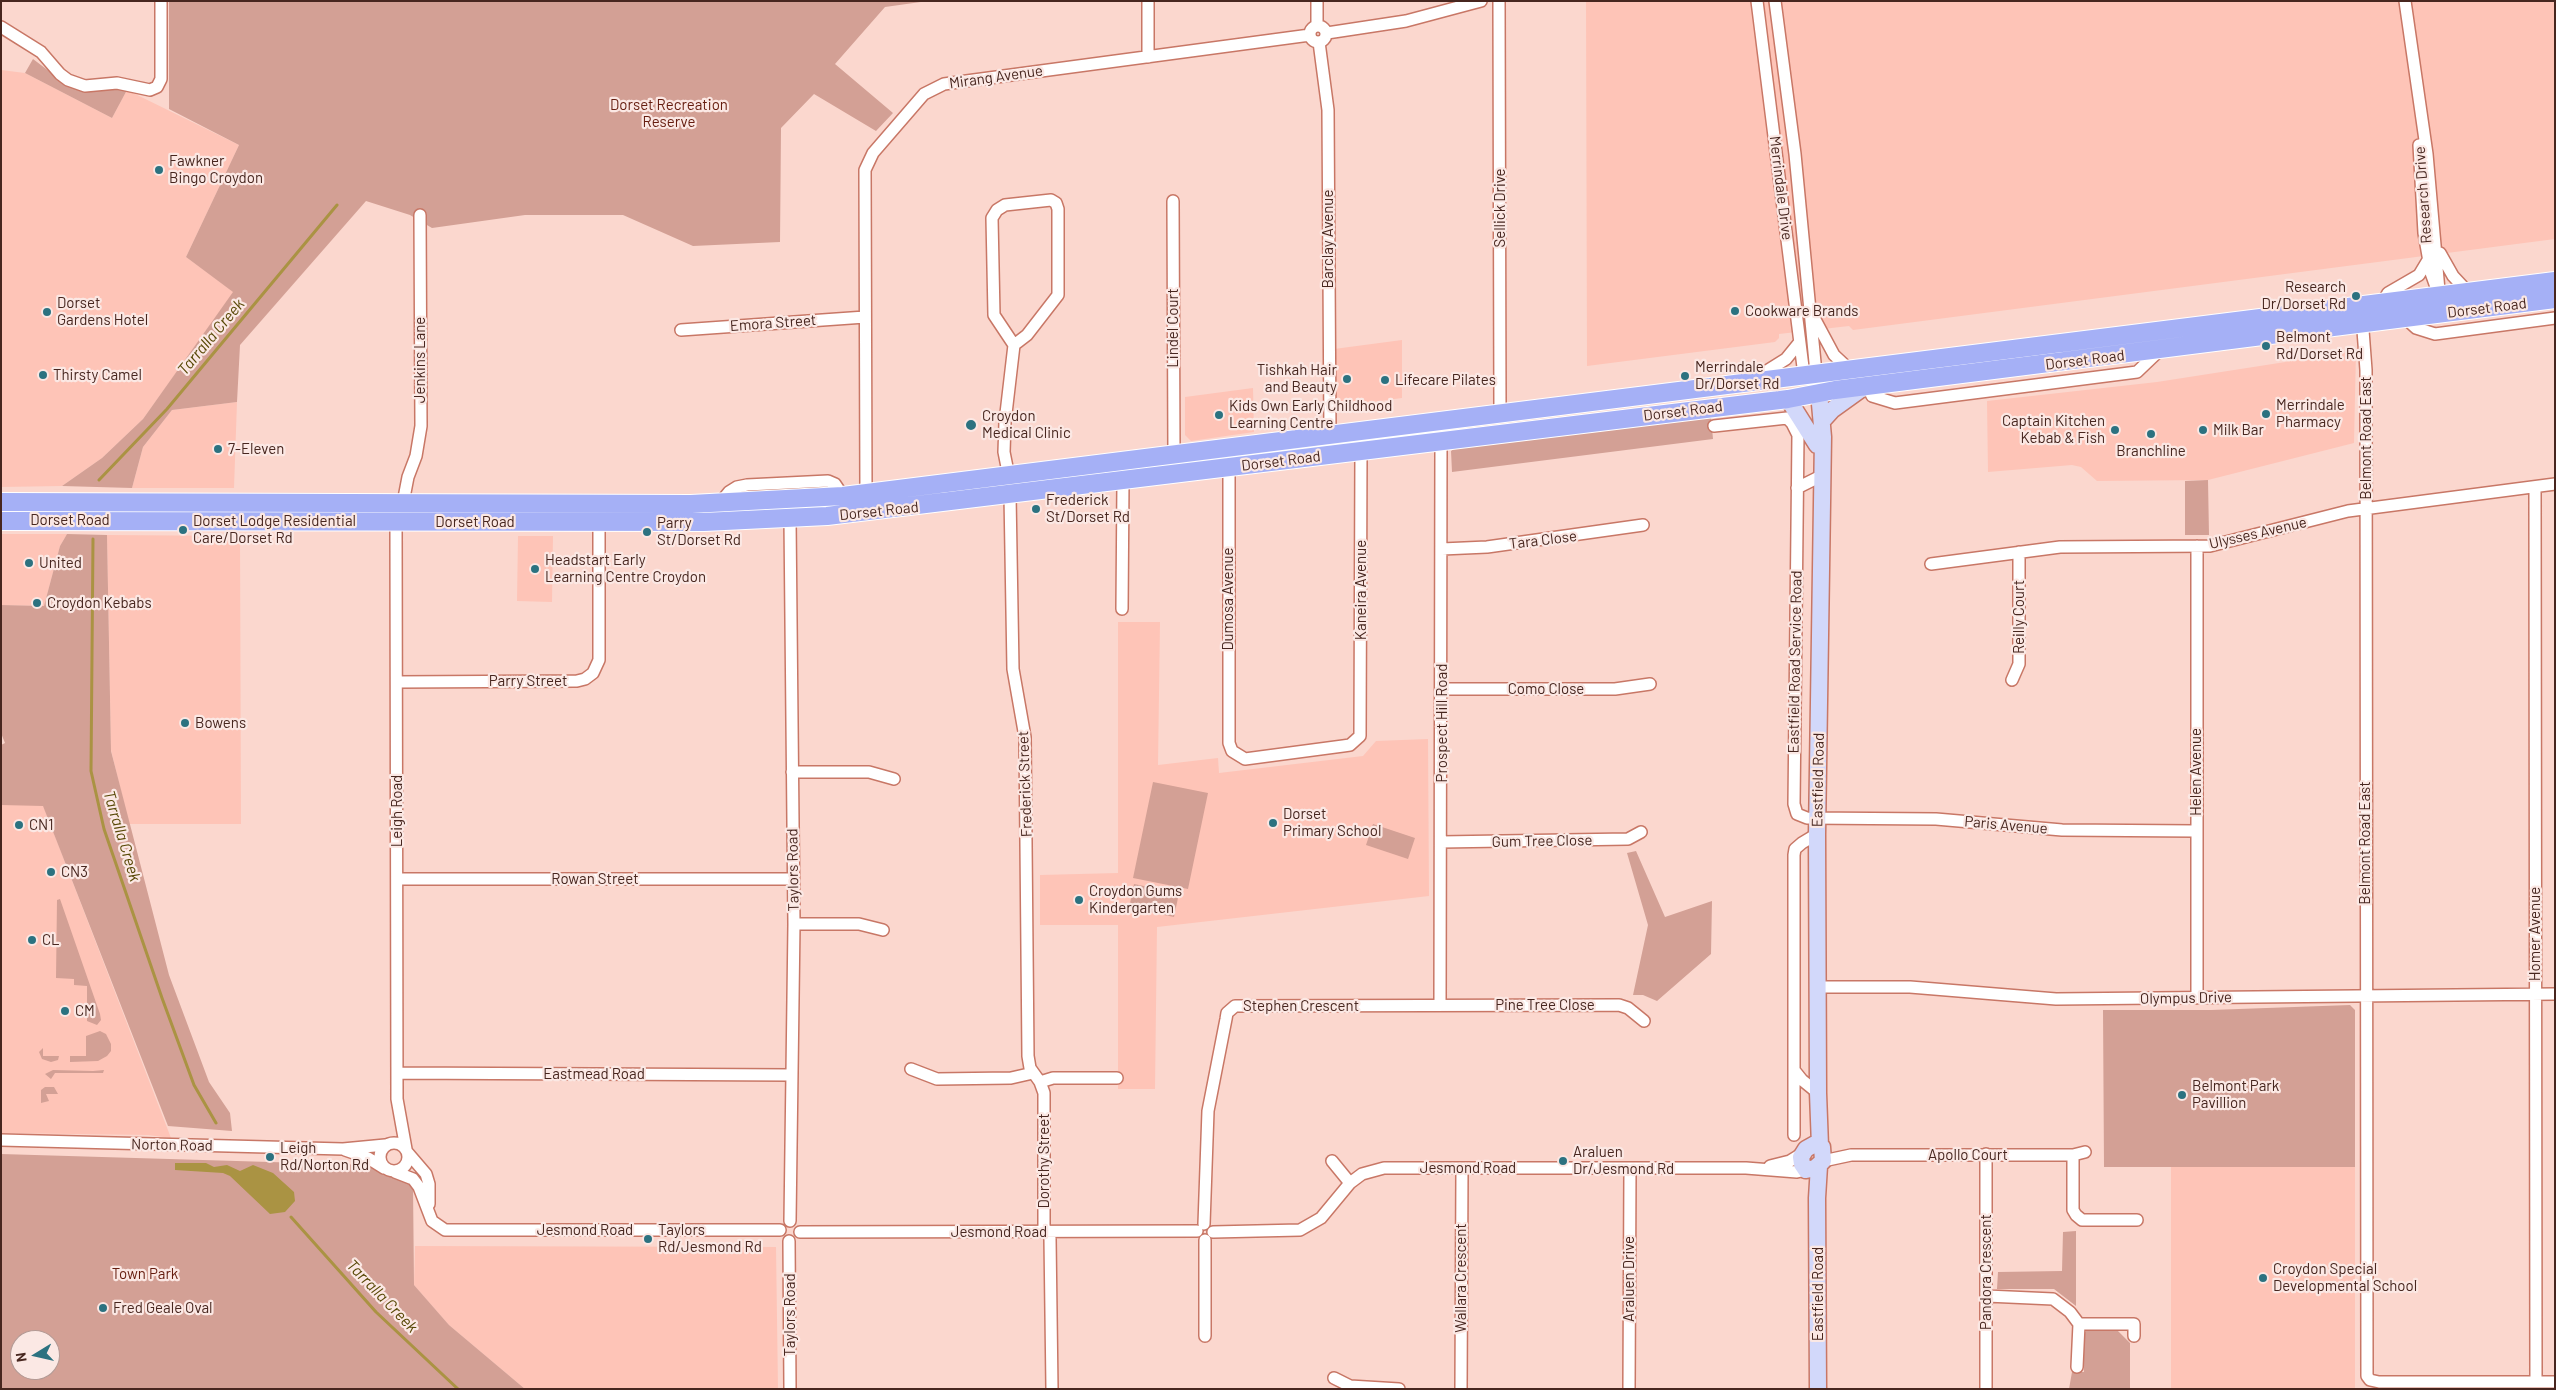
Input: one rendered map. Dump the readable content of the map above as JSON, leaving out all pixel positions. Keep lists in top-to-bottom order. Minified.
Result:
{"streets":{"main road":["Dorset Road","Eastfield Road"],"street":["Mirang Avenue","Merrindale Drive","Research Drive","Sellick Drive","Barclay Avenue","Emora Street","Lindel Court","Jenkins Lane","Belmont Road East","Ulysses Avenue","Tara Close","Kaneira Avenue","Dumosa Avenue","Reilly Court","Eastfield Road Service Road","Parry Street","Como Close","Prospect Hill Road","Helen Avenue","Frederick Street","Leigh Road","Paris Avenue","Gum Tree Close","Taylors Road","Rowan Street","Homer Avenue","Olympus Drive","Pine Tree Close","Stephen Crescent","Eastmead Road","Norton Road","Apollo Court","Dorothy Street","Jesmond Road","Pandora Crescent","Wallara Crescent","Araluen Drive"]},"crossings":[["Mirang Avenue","Barclay Avenue"],["Mirang Avenue","Dorset Road"],["Mirang Avenue","Emora Street"],["Merrindale Drive","Dorset Road"],["Merrindale Drive","Eastfield Road"],["Research Drive","Dorset Road"],["Sellick Drive","Dorset Road"],["Barclay Avenue","Dorset Road"],["Dorset Road","Lindel Court"],["Dorset Road","Jenkins Lane"],["Dorset Road","Belmont Road East"],["Dorset Road","Kaneira Avenue"],["Dorset Road","Dumosa Avenue"],["Dorset Road","Parry Street"],["Dorset Road","Prospect Hill Road"],["Dorset Road","Eastfield Road"],["Dorset Road","Frederick Street"],["Dorset Road","Leigh Road"],["Dorset Road","Taylors Road"],["Belmont Road East","Ulysses Avenue"],["Belmont Road East","Homer Avenue"],["Belmont Road East","Olympus Drive"],["Ulysses Avenue","Reilly Court"],["Ulysses Avenue","Helen Avenue"],["Ulysses Avenue","Homer Avenue"],["Tara Close","Prospect Hill Road"],["Kaneira Avenue","Dumosa Avenue"],["Eastfield Road Service Road","Eastfield Road"],["Eastfield Road Service Road","Paris Avenue"],["Parry Street","Leigh Road"],["Como Close","Prospect Hill Road"],["Prospect Hill Road","Gum Tree Close"],["Prospect Hill Road","Pine Tree Close"],["Prospect Hill Road","Stephen Crescent"],["Helen Avenue","Paris Avenue"],["Helen Avenue","Olympus Drive"],["Eastfield Road","Paris Avenue"],["Eastfield Road","Olympus Drive"],["Eastfield Road","Apollo Court"],["Eastfield Road","Jesmond Road"],["Frederick Street","Dorothy Street"],["Leigh Road","Rowan Street"],["Leigh Road","Eastmead Road"],["Leigh Road","Norton Road"],["Leigh Road","Jesmond Road"],["Taylors Road","Rowan Street"],["Taylors Road","Eastmead Road"],["Taylors Road","Jesmond Road"],["Homer Avenue","Olympus Drive"],["Pine Tree Close","Stephen Crescent"],["Stephen Crescent","Jesmond Road"],["Norton Road","Jesmond Road"],["Apollo Court","Jesmond Road"],["Apollo Court","Pandora Crescent"],["Dorothy Street","Jesmond Road"],["Jesmond Road","Wallara Crescent"],["Jesmond Road","Araluen Drive"]],"water":["Tarralla Creek"],"parks":["Dorset Recreation Reserve","Town Park"],"places":["Fawkner Bingo Croydon","Research Dr/Dorset Rd","Cookware Brands","Dorset Gardens Hotel","Belmont Rd/Dorset Rd","Thirsty Camel","Merrindale Dr/Dorset Rd","Tishkah Hair and Beauty","Lifecare Pilates","Merrindale Pharmacy","Kids Own Early Childhood Learning Centre","Croydon Medical Clinic","Captain Kitchen Kebab & Fish","Milk Bar","Branchline","7-Eleven","Frederick St/Dorset Rd","Dorset Lodge Residential Care/Dorset Rd","Parry St/Dorset Rd","United","Headstart Early Learning Centre Croydon","Croydon Kebabs","Bowens","Dorset Primary School","CN1","CN3","Croydon Gums Kindergarten","CL","CM","Belmont Park Pavillion","Leigh Rd/Norton Rd","Araluen Dr/Jesmond Rd","Taylors Rd/Jesmond Rd","Croydon Special Developmental School","Fred Geale Oval"],"north":"left"}
